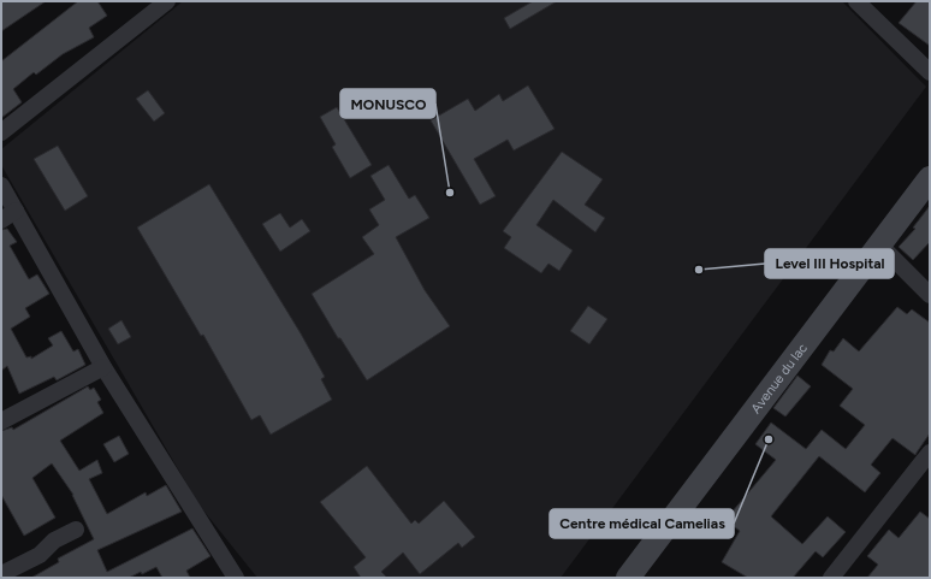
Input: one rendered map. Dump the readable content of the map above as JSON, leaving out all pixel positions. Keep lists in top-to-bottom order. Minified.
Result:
{"streets":{"main road":["Avenue du lac"]},"places":["MONUSCO","Level III Hospital","Centre médical Camelias"]}
